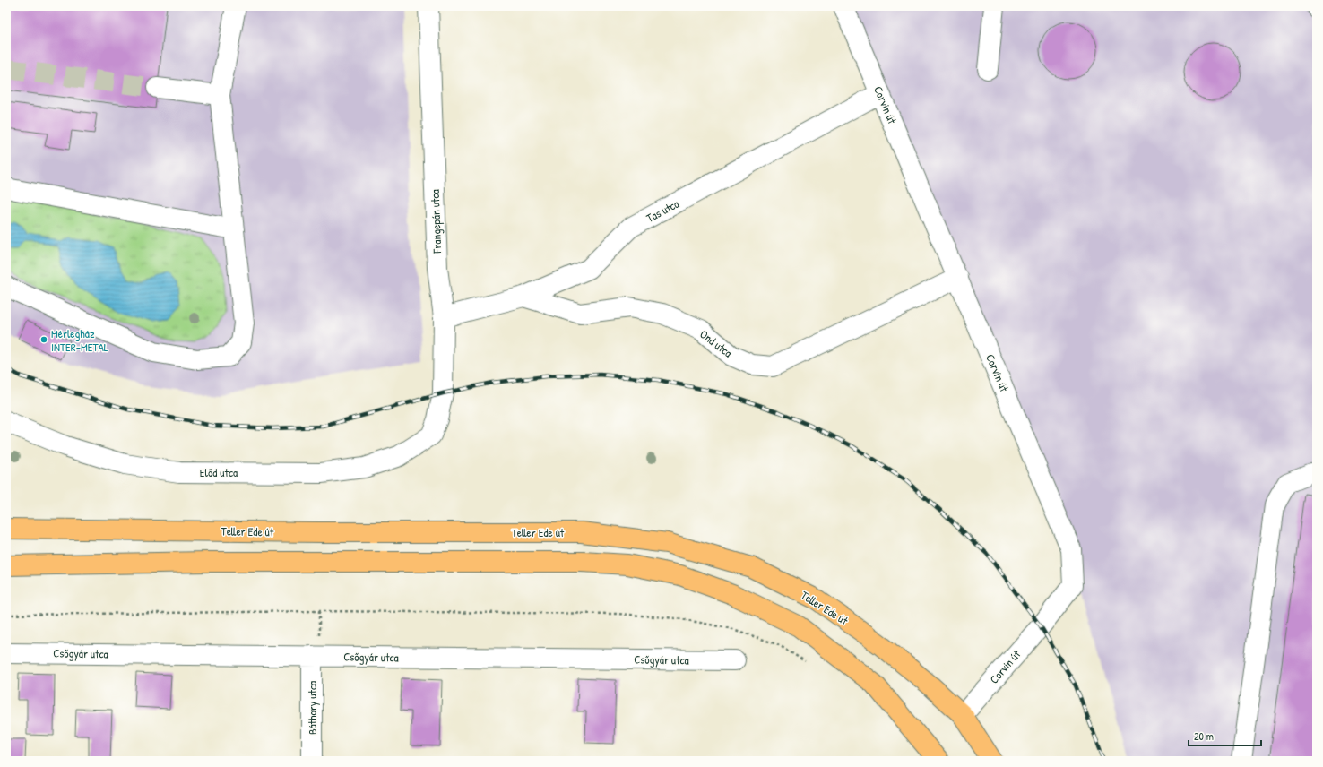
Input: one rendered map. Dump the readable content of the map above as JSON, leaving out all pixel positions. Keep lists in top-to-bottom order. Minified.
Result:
{"streets":{"main road":["Teller Ede út"],"street":["Corvin út","Tas utca","Frangepán utca","Ond utca","Előd utca","Csőgyár utca","Báthory utca"]},"crossings":[["Corvin út","Tas utca"],["Corvin út","Ond utca"],["Corvin út","Teller Ede út"],["Tas utca","Frangepán utca"],["Tas utca","Ond utca"],["Frangepán utca","Előd utca"],["Csőgyár utca","Báthory utca"]],"places":["Mérlegház INTER-METAL"],"scale_bar":"20 m"}
